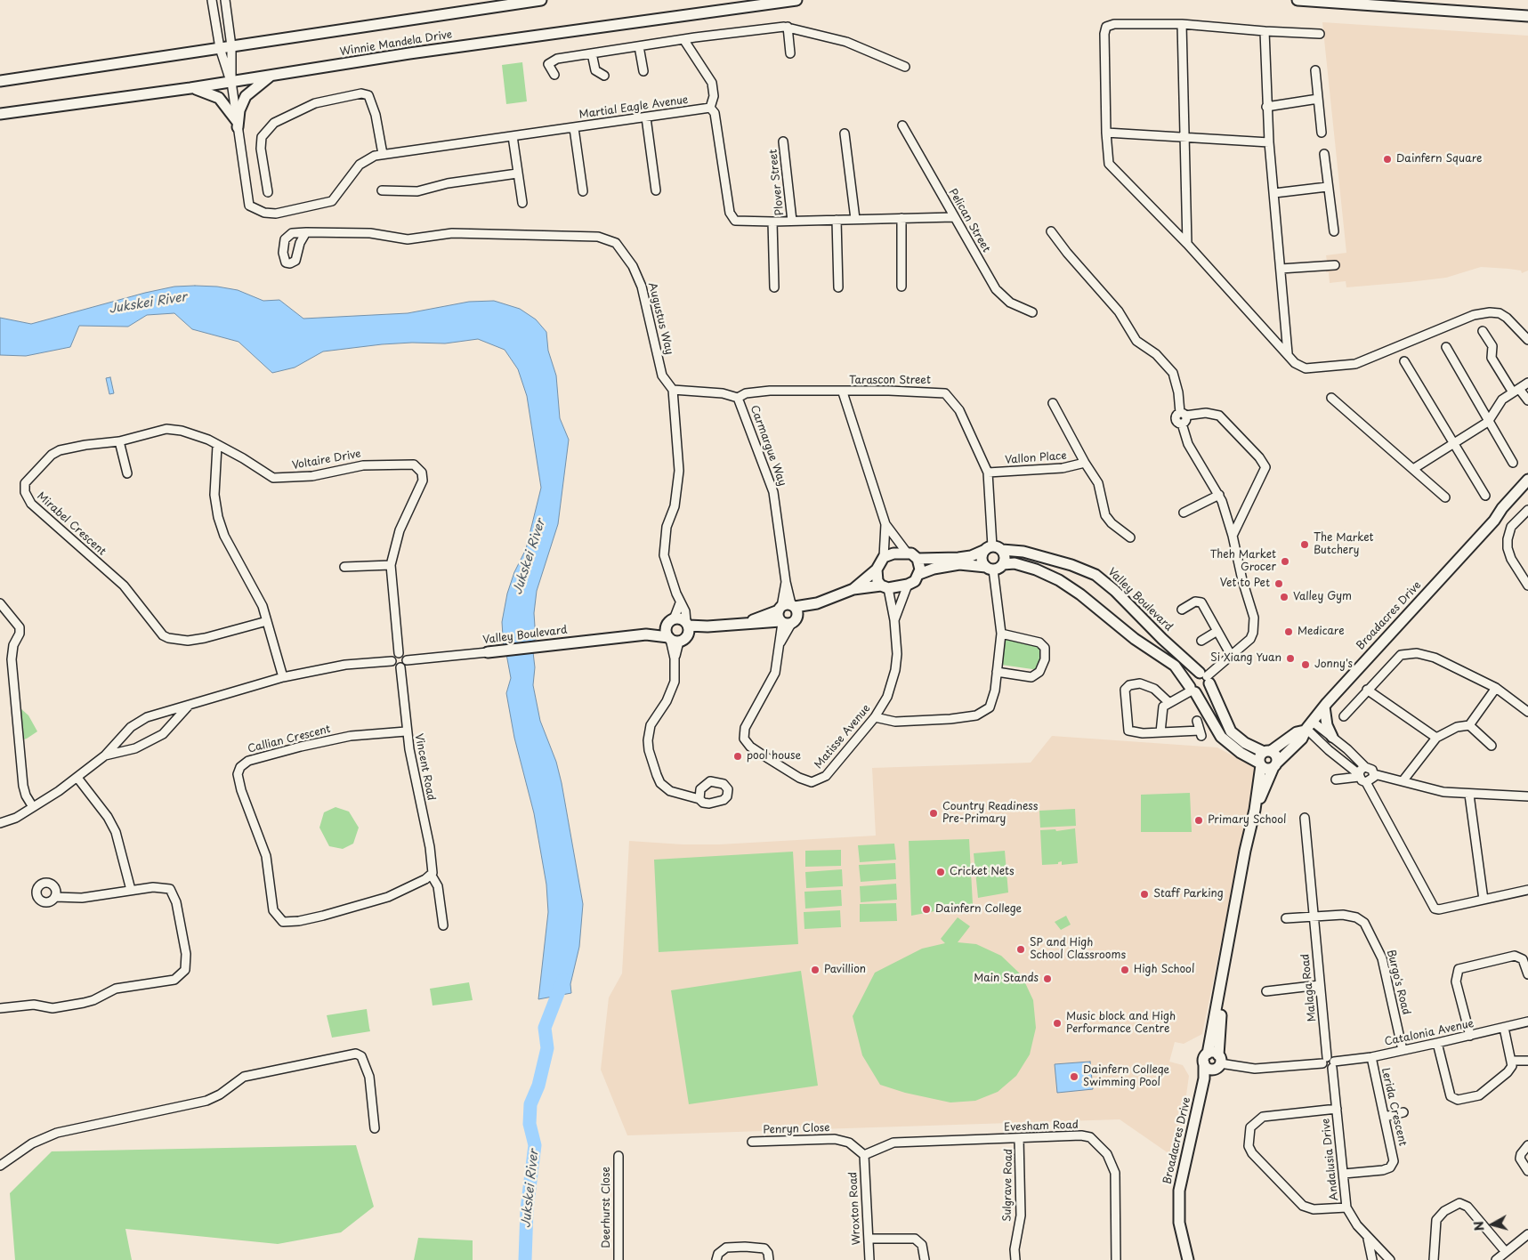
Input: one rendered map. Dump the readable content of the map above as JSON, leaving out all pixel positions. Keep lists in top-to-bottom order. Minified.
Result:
{"streets":{"street":["Winnie Mandela Drive","Martial Eagle Avenue","Plover Street","Pelican Street","Augustus Way","Tarascon Street","Carmargue Way","Vallon Place","Voltaire Drive","Mirabel Crescent","Valley Boulevard","Broadacres Drive","Matisse Avenue","Callian Crescent","Vincent Road","Burgo's Road","Malaga Road","Catalonia Avenue","Lerida Crescent","Evesham Road","Penryn Close","Andalusia Drive","Sulgrave Road","Deerhurst Close","Wroxton Road"]},"crossings":[["Augustus Way","Tarascon Street"],["Tarascon Street","Carmargue Way"],["Tarascon Street","Vallon Place"],["Tarascon Street","Valley Boulevard"],["Voltaire Drive","Mirabel Crescent"],["Voltaire Drive","Valley Boulevard"],["Voltaire Drive","Vincent Road"],["Valley Boulevard","Broadacres Drive"],["Valley Boulevard","Vincent Road"],["Callian Crescent","Vincent Road"],["Burgo's Road","Malaga Road"],["Burgo's Road","Catalonia Avenue"],["Catalonia Avenue","Lerida Crescent"],["Catalonia Avenue","Andalusia Drive"],["Lerida Crescent","Andalusia Drive"],["Evesham Road","Penryn Close"],["Evesham Road","Sulgrave Road"],["Evesham Road","Wroxton Road"],["Penryn Close","Wroxton Road"]],"water":["Jukskei River"],"places":["Dainfern Square","The Market Butchery","Theh Market Grocer","Vet to Pet","Valley Gym","Medicare","Si Xiang Yuan","Jonny's","pool house","Country Readiness Pre-Primary","Primary School","Cricket Nets","Staff Parking","Dainfern College","SP and High School Classrooms","Pavillion","High School","Main Stands","Music block and High Performance Centre","Dainfern College Swimming Pool"],"north":"left"}
